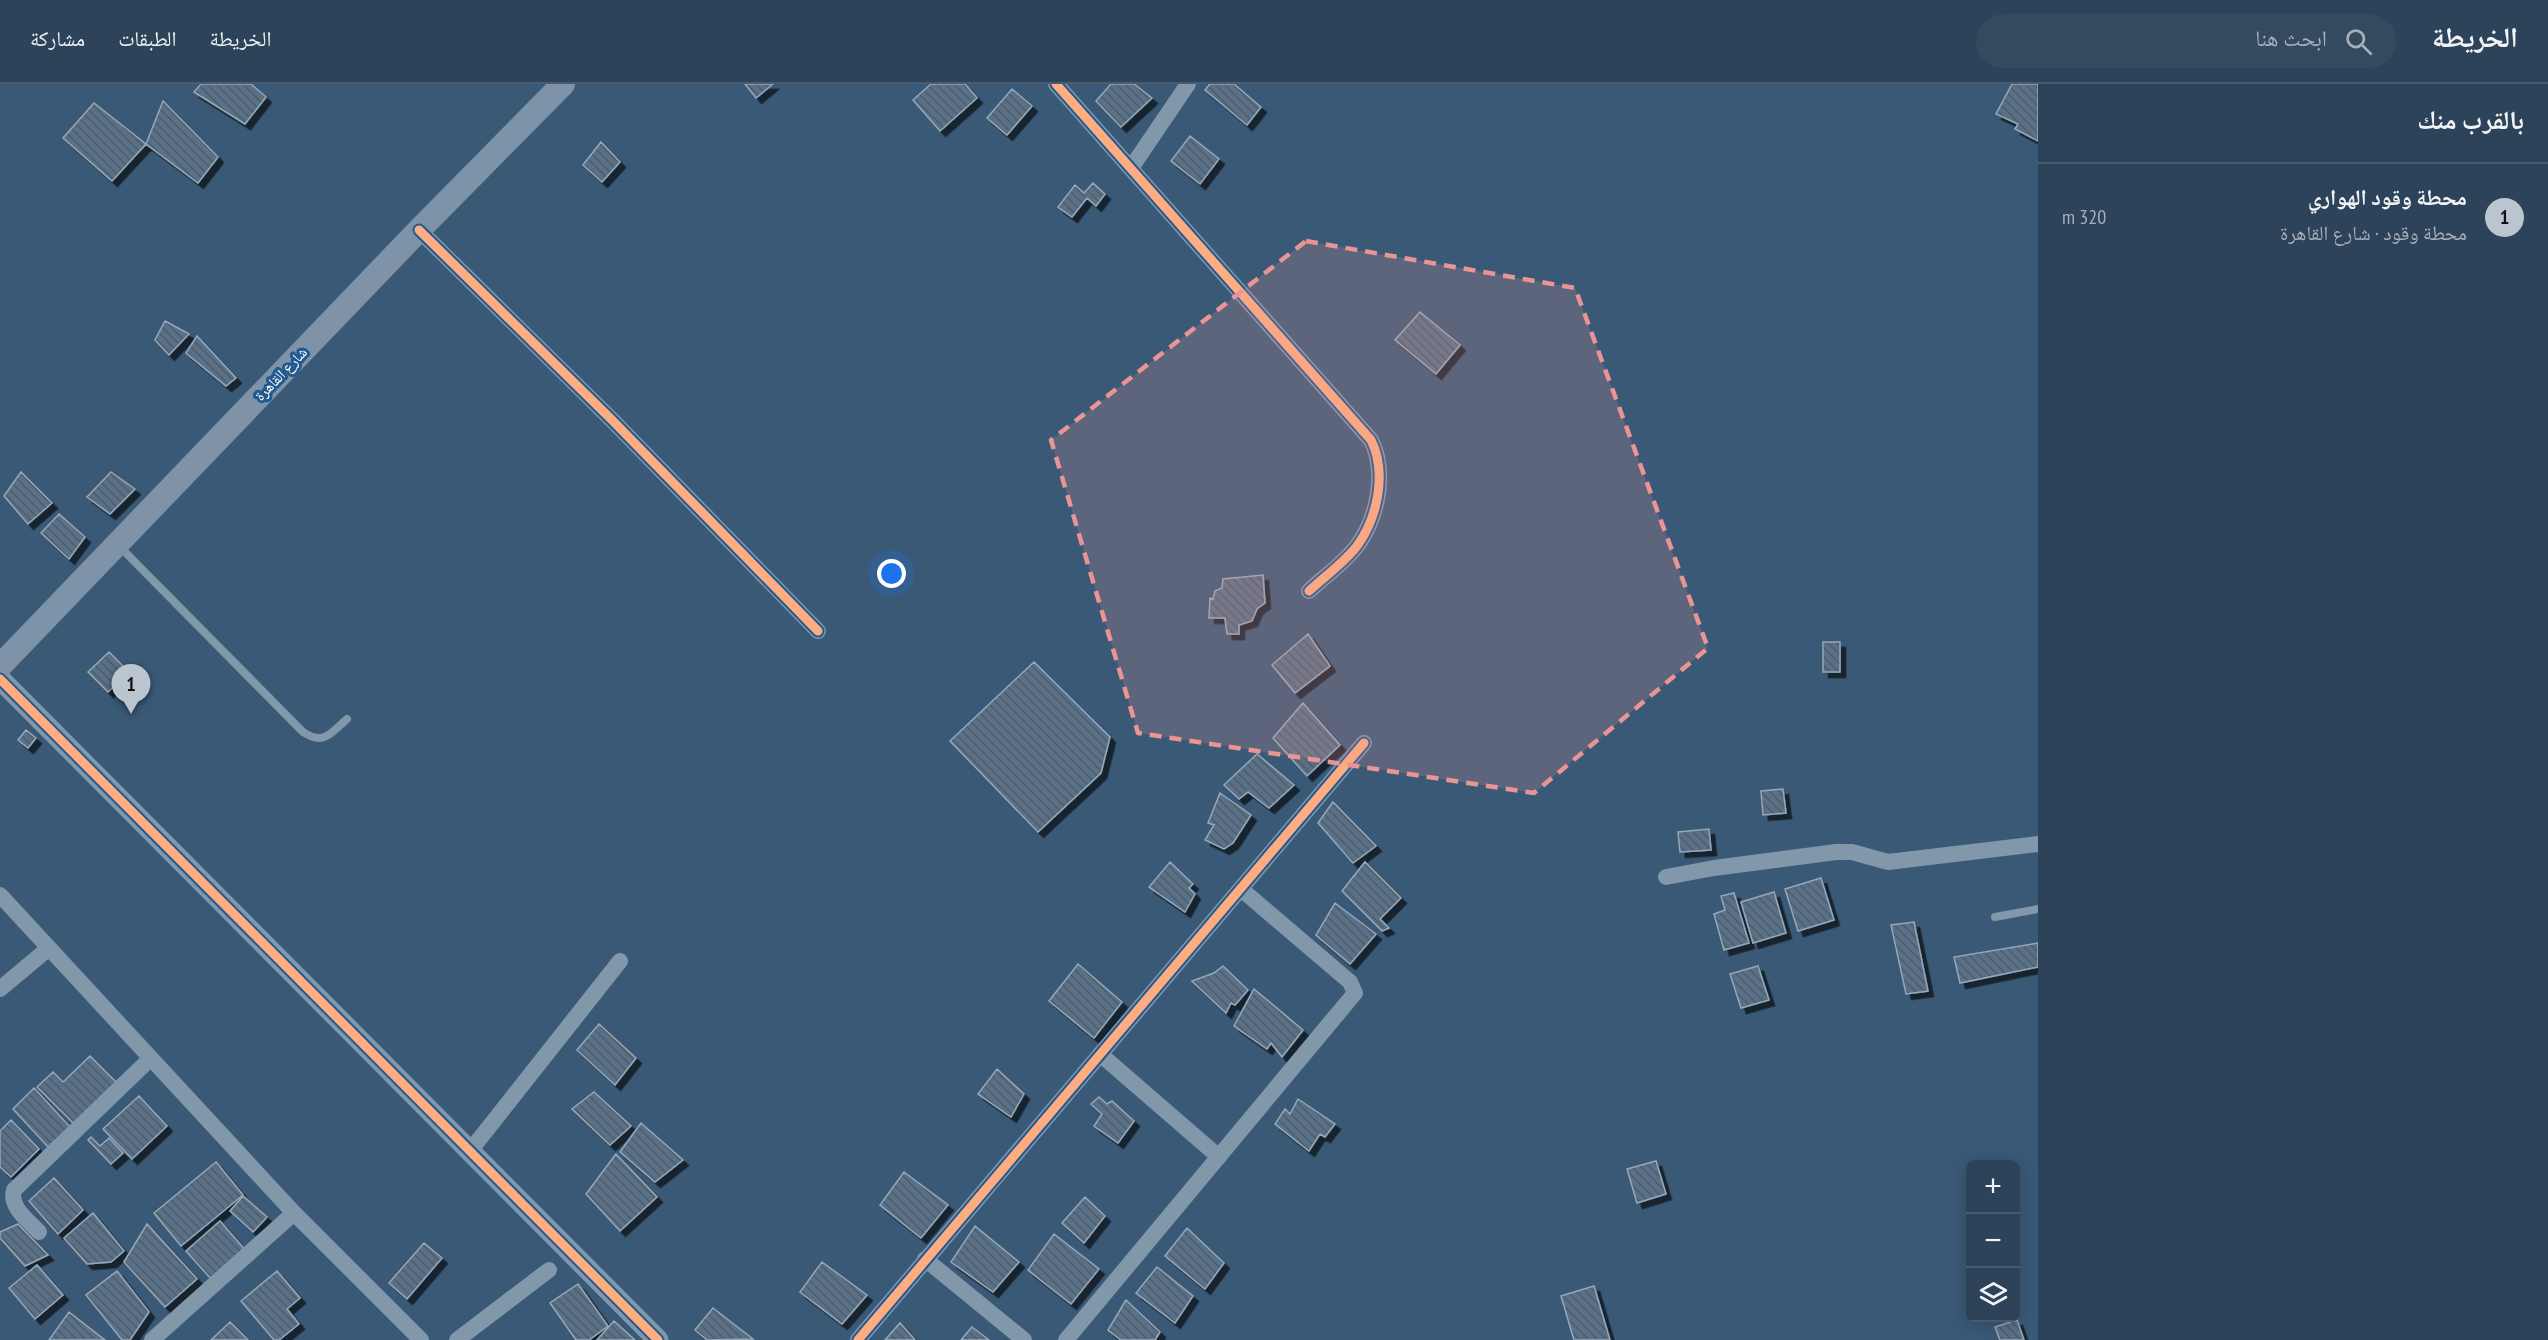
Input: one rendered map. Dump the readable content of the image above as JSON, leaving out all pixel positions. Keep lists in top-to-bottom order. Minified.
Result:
{"streets":{"main road":["شارع القاهرة"]},"page":{"header":"الخريطة","search":"ابحث هنا","nav":["الخريطة","الطبقات","مشاركة"],"heading":"بالقرب منك","list":[{"mark":"1","name":"محطة وقود الهواري","note":"محطة وقود · شارع القاهرة","value":"320 m"}],"pins":"1","map_buttons":["+","−"]}}
